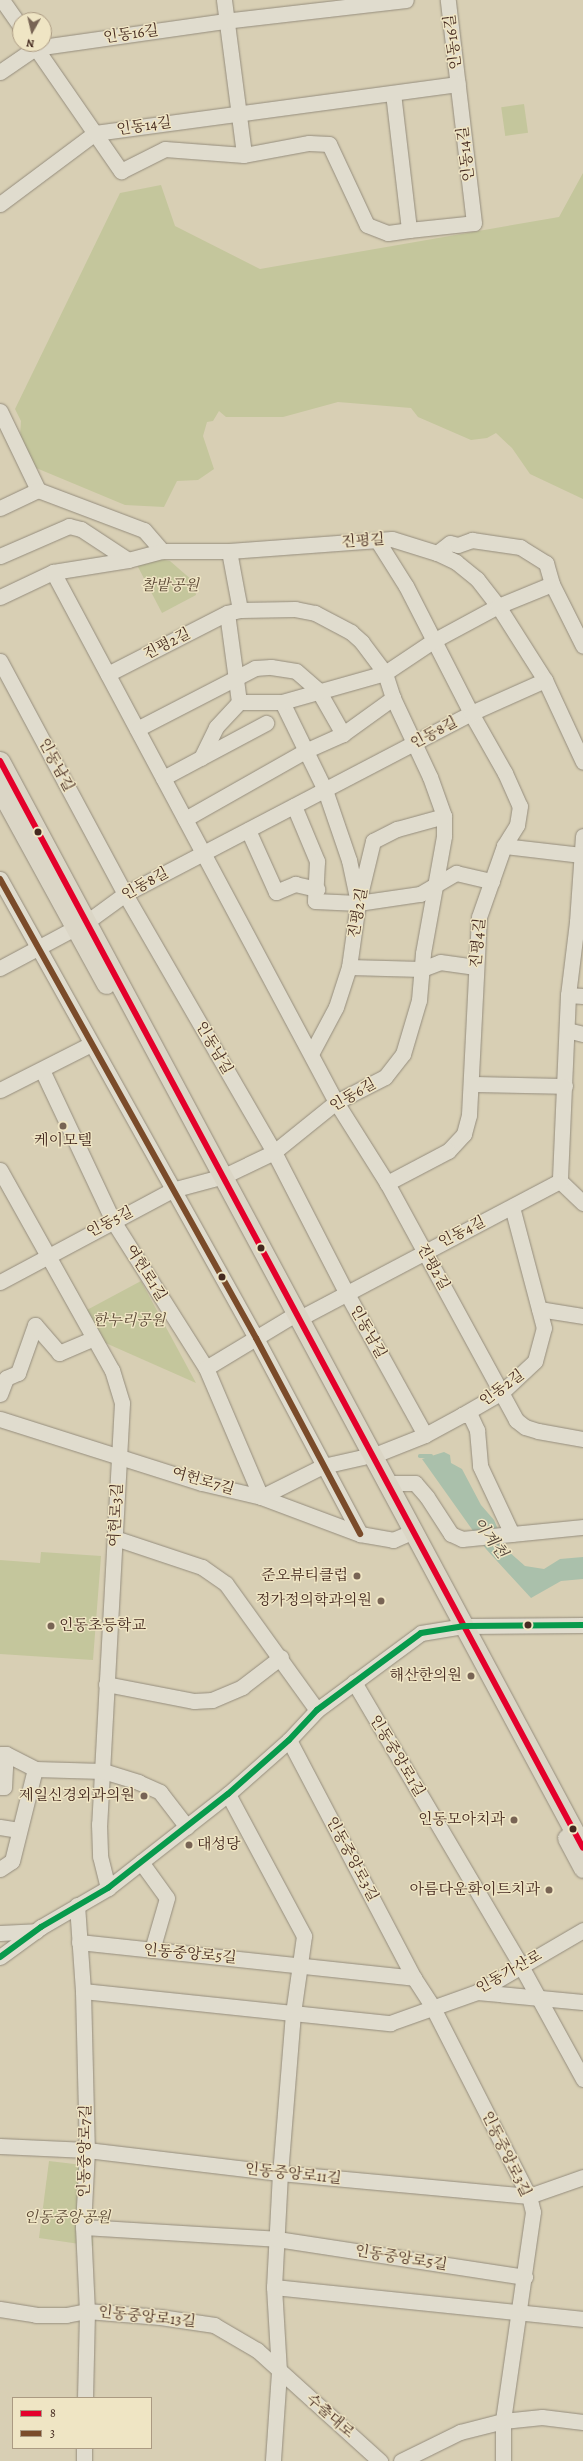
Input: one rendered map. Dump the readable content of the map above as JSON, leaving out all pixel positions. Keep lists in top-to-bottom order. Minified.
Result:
{"streets":{"street":["인동16길","인동14길","진평길","진평2길","인동8길","인동남길","진평4길","인동6길","인동5길","인동4길","여헌로1길","인동2길","여헌로7길","여헌로3길","인동중앙로1길","인동중앙로3길","인동중앙로5길","인동가산로","인동중앙로7길","인동중앙로11길","인동중앙로13길","수출대로"]},"crossings":[["인동16길","인동14길"],["진평길","진평2길"],["진평길","인동8길"],["진평길","진평4길"],["진평2길","인동8길"],["진평2길","진평4길"],["진평2길","인동6길"],["진평2길","인동4길"],["진평2길","인동2길"],["인동8길","인동남길"],["인동8길","진평4길"],["인동8길","인동6길"],["인동남길","인동6길"],["인동남길","인동4길"],["인동남길","인동2길"],["인동6길","인동5길"],["인동5길","여헌로1길"],["인동5길","여헌로3길"],["인동4길","여헌로1길"],["인동4길","인동2길"],["여헌로1길","인동2길"],["여헌로1길","여헌로7길"],["인동2길","여헌로7길"],["여헌로7길","여헌로3길"],["인동중앙로1길","인동가산로"],["인동중앙로3길","인동중앙로5길"],["인동중앙로3길","인동가산로"],["인동중앙로3길","인동중앙로11길"],["인동중앙로5길","인동중앙로7길"],["인동중앙로7길","인동중앙로11길"],["인동중앙로7길","인동중앙로13길"],["인동중앙로13길","수출대로"]],"water":["이계천"],"parks":["찰밭공원","한누리공원","인동중앙공원"],"places":["케이모텔","준오뷰티클럽","정가정의학과의원","인동초등학교","해산한의원","제일신경외과의원","인동모아치과","대성당","아름다운화이트치과"],"lines":["transit line 8","transit line 3"],"legend":["8","3"],"north":"bottom"}
